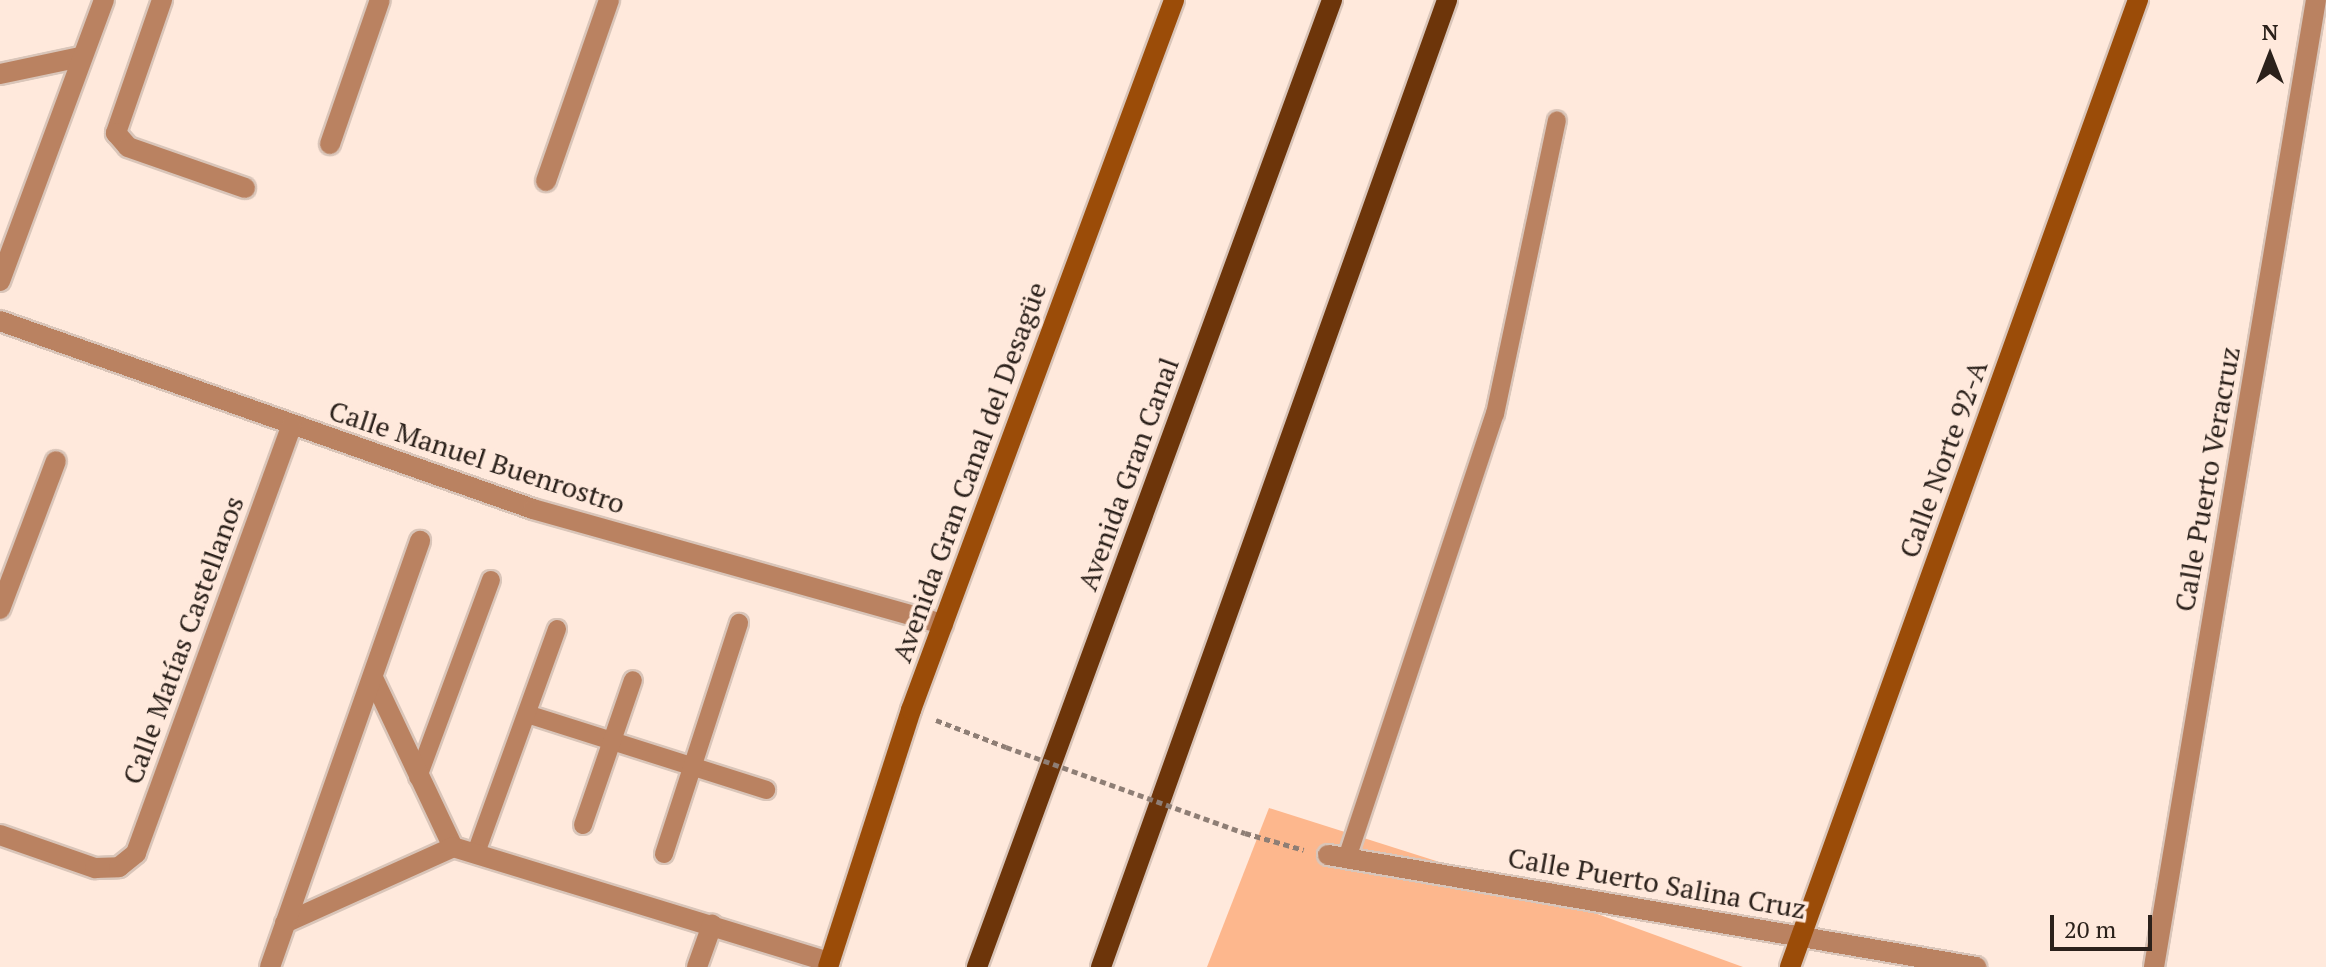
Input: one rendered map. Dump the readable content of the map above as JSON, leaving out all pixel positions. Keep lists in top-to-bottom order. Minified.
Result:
{"streets":{"main road":["Avenida Gran Canal"],"street":["Calle Manuel Buenrostro","Calle Norte 92-A","Avenida Gran Canal del Desagüe","Calle Puerto Veracruz","Calle Matías Castellanos","Calle Puerto Salina Cruz"]},"crossings":[["Calle Manuel Buenrostro","Avenida Gran Canal del Desagüe"],["Calle Manuel Buenrostro","Calle Matías Castellanos"],["Calle Norte 92-A","Calle Puerto Salina Cruz"]],"scale_bar":"20 m","north":"top"}
